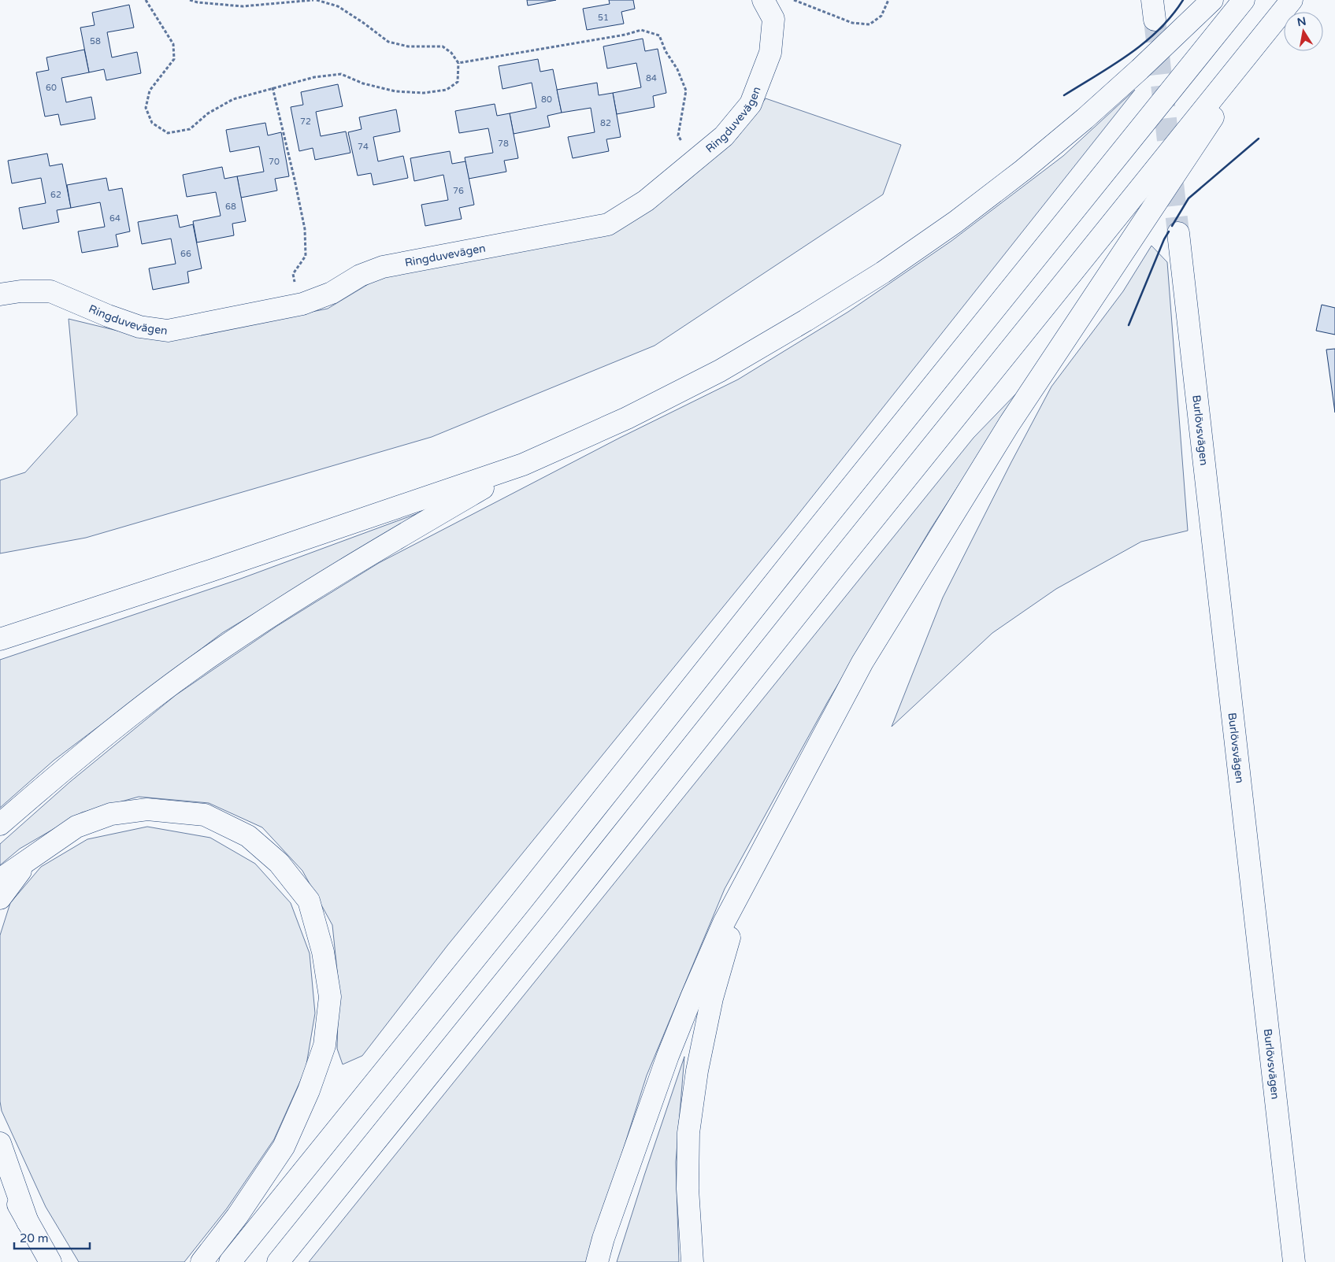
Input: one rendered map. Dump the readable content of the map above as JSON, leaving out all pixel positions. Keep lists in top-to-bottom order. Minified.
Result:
{"streets":{"main road":["Ringduvevägen","Burlövsvägen"]},"house_numbers":["51","58","84","60","80","72","82","78","74","70","76","62","68","64","66"],"scale_bar":"20 m","north":"top"}
